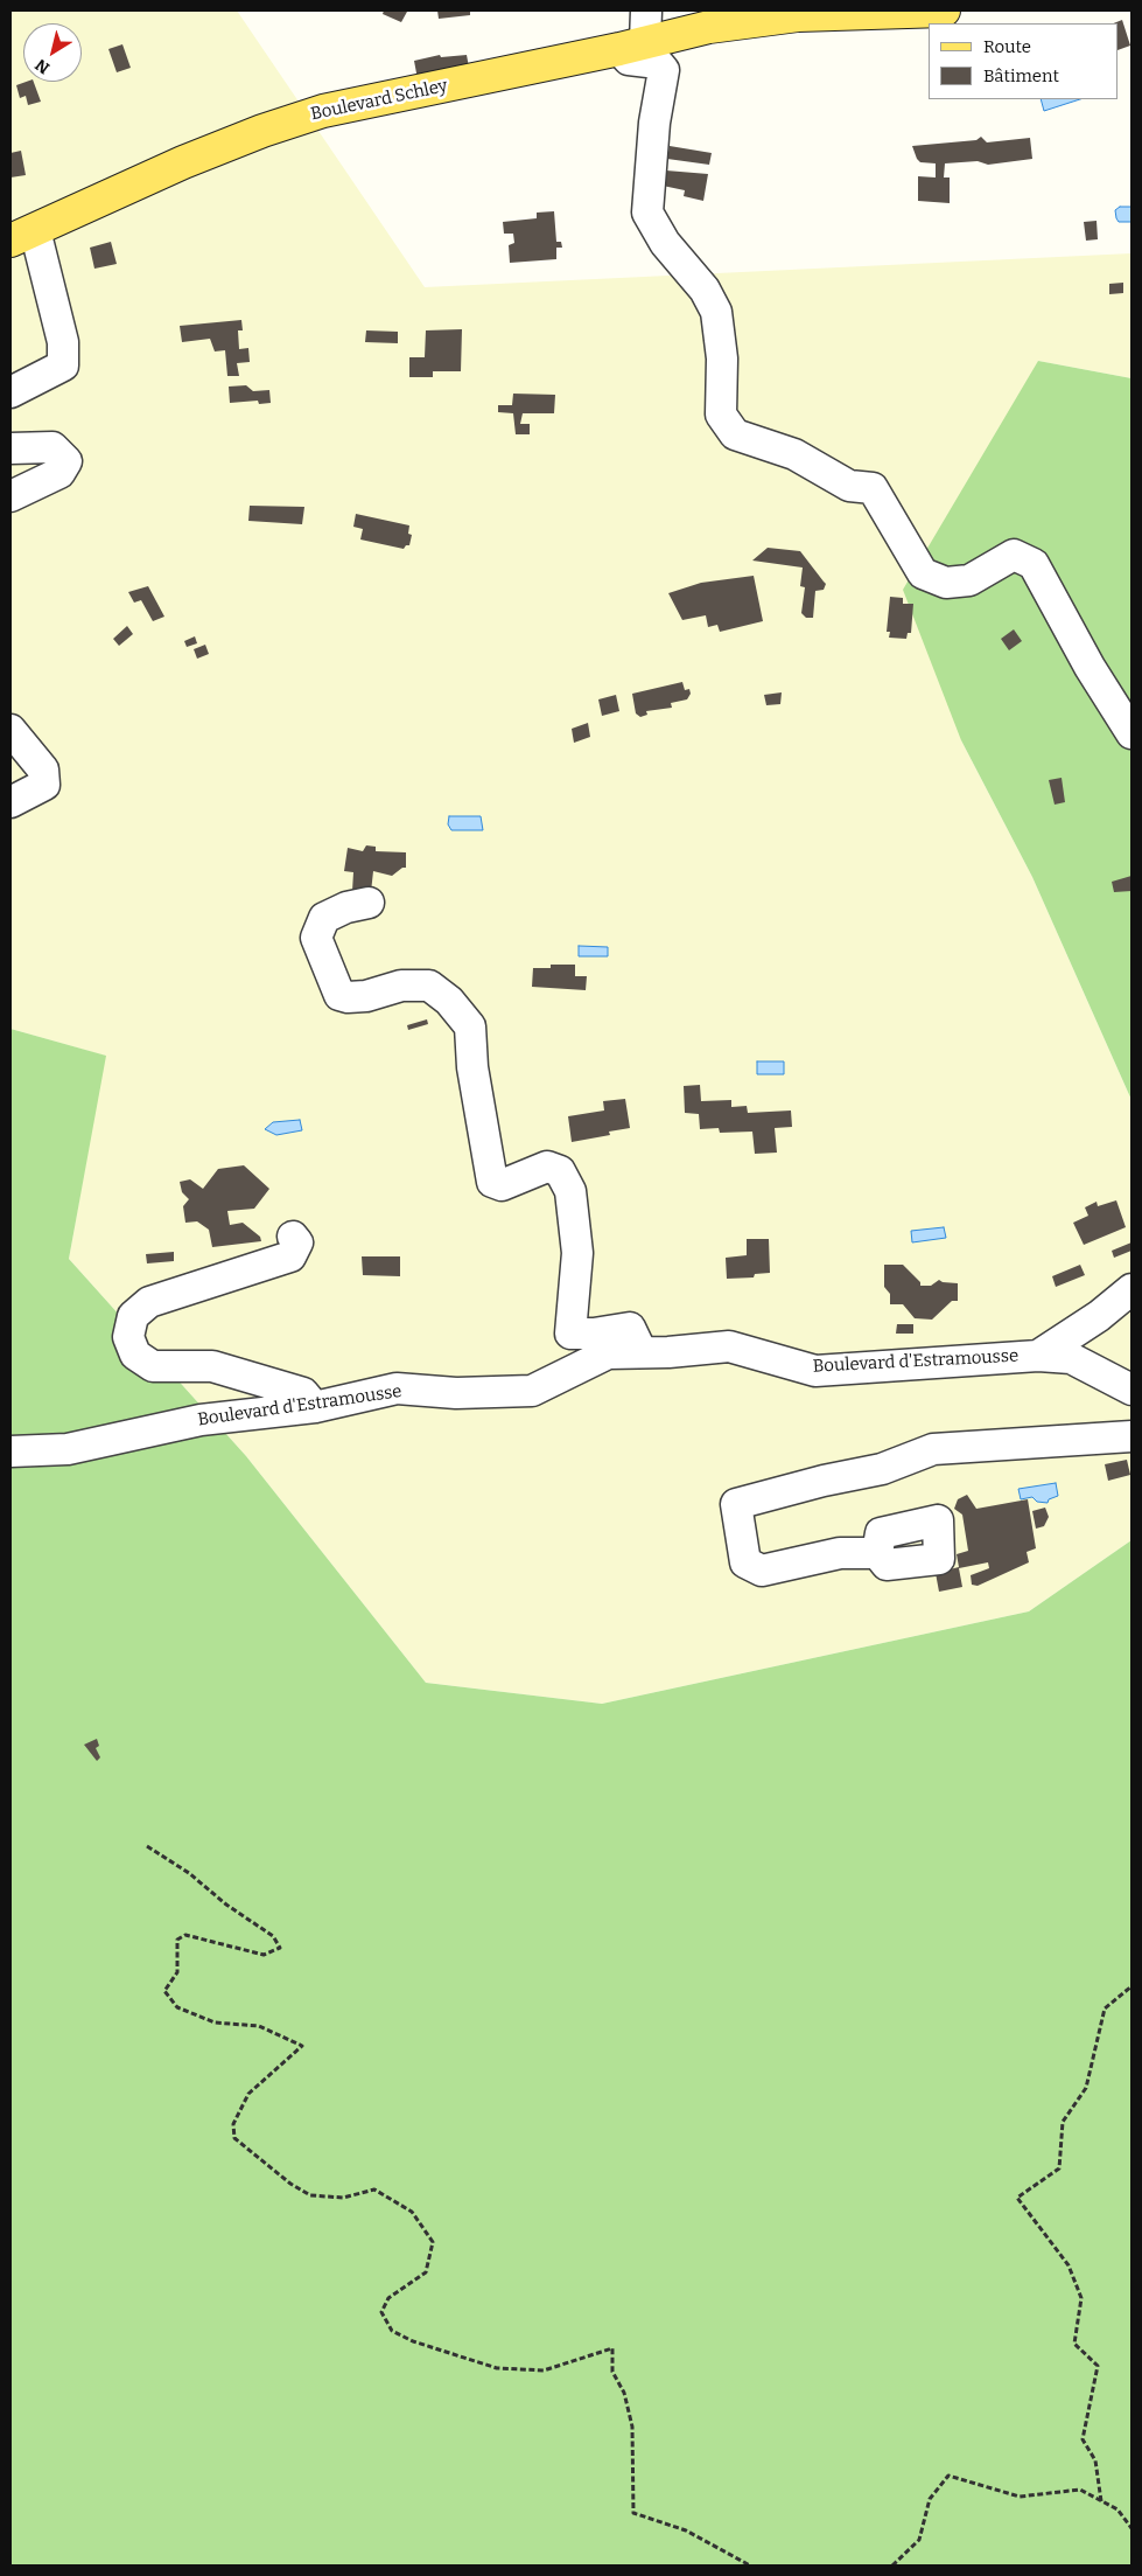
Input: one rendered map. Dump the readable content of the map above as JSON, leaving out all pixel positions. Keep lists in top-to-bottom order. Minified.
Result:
{"streets":{"main road":["Boulevard Schley"],"street":["Boulevard d'Estramousse"]},"legend":["Route","Bâtiment"],"north":"bottom left"}
